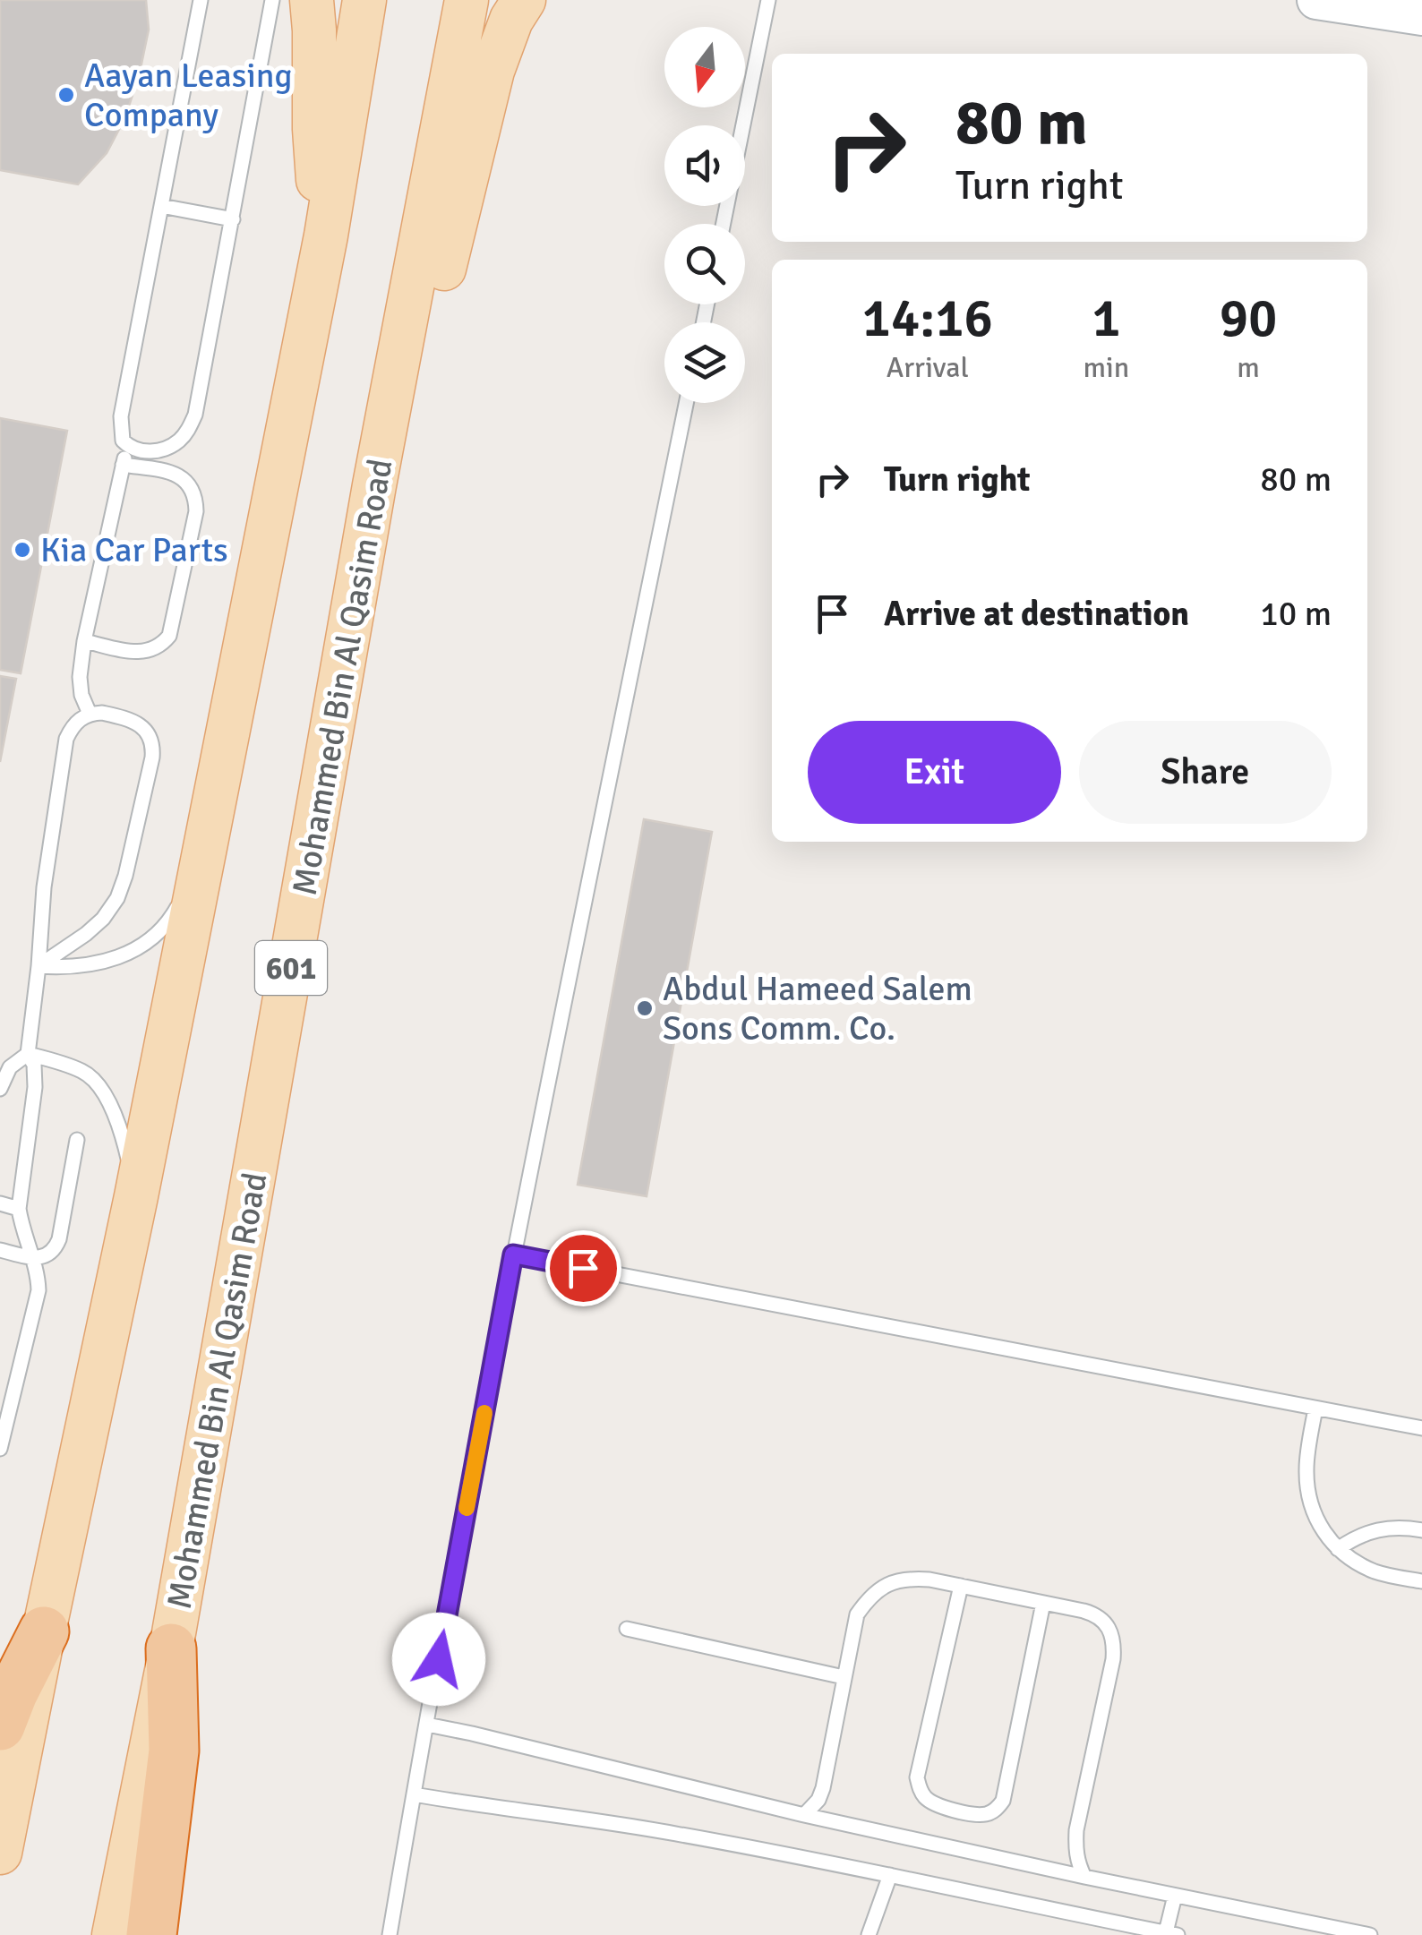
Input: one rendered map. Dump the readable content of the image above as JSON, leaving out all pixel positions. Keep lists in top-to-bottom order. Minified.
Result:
{"streets":{"main road":["Mohammed Bin Al Qasim Road","601"]},"places":["Aayan Leasing Company","Kia Car Parts","Abdul Hameed Salem Sons Comm. Co."],"north":"bottom","page":{"turn":["80 m","Turn right"],"eta":["14:16","Arrival","1","min","90","m"],"list":[{"name":"Turn right","value":"80 m"},{"name":"Arrive at destination","value":"10 m"}],"buttons":["Exit","Share"]}}
